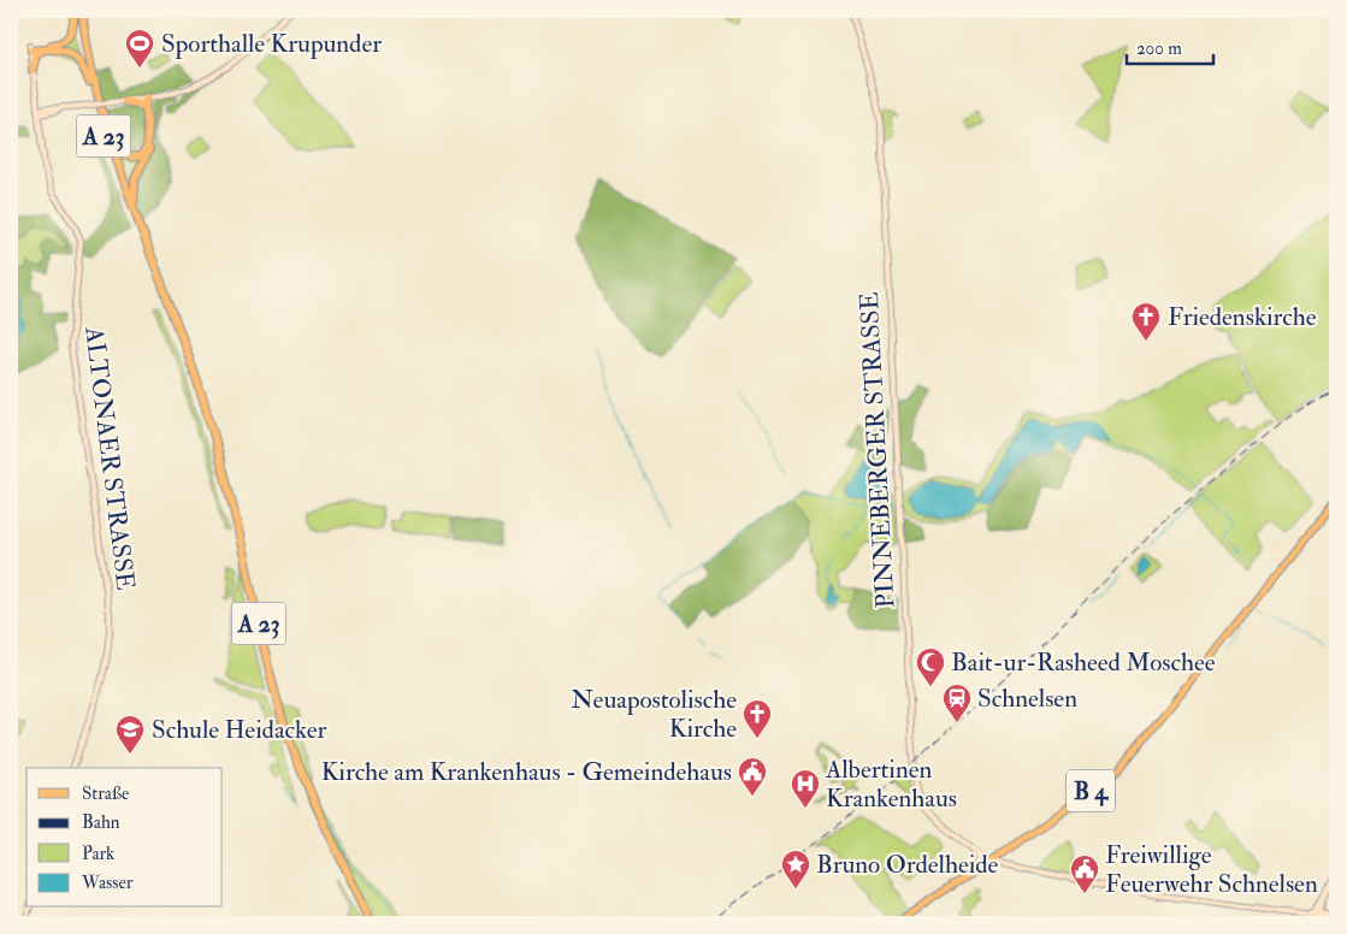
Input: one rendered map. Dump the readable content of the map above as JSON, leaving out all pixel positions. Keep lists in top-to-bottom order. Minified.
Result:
{"streets":{"highway":["A 23"],"main road":["PINNEBERGER STRASSE","ALTONAER STRASSE","B 4"]},"crossings":[["PINNEBERGER STRASSE","B 4"]],"places":{"sports":["Sporthalle Krupunder"],"church":["Friedenskirche","Neuapostolische Kirche"],"mosque":["Bait-ur-Rasheed Moschee"],"station":["Schnelsen"],"school or university":["Schule Heidacker"],"public building":["Kirche am Krankenhaus - Gemeindehaus","Freiwillige Feuerwehr Schnelsen"],"hospital":["Albertinen Krankenhaus"],"place":["Bruno Ordelheide"]},"legend":["Straße","Bahn","Park","Wasser"],"scale_bar":"200 m"}
